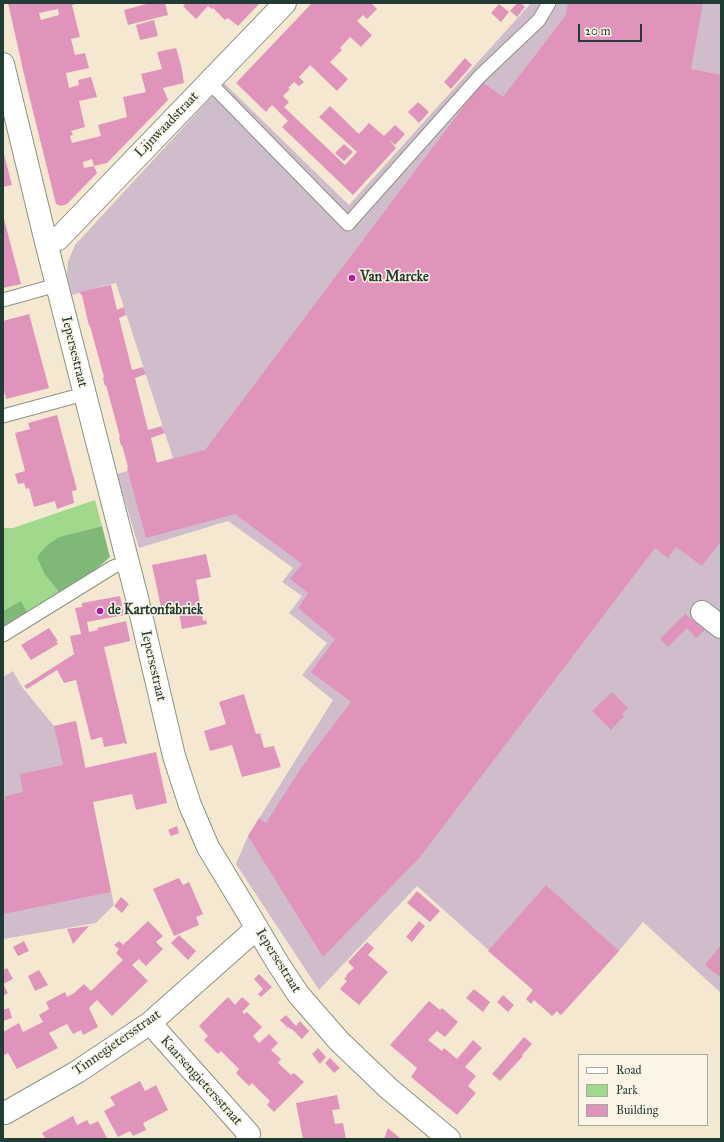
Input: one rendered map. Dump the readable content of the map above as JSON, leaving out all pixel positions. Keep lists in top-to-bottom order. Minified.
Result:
{"streets":{"street":["Lijnwaadstraat","Iepersestraat","Tinnegietersstraat","Kaarsengietersstraat"]},"crossings":[["Lijnwaadstraat","Iepersestraat"],["Iepersestraat","Tinnegietersstraat"],["Tinnegietersstraat","Kaarsengietersstraat"]],"places":["Van Marcke","de Kartonfabriek"],"legend":["Road","Park","Building"],"scale_bar":"20 m"}
